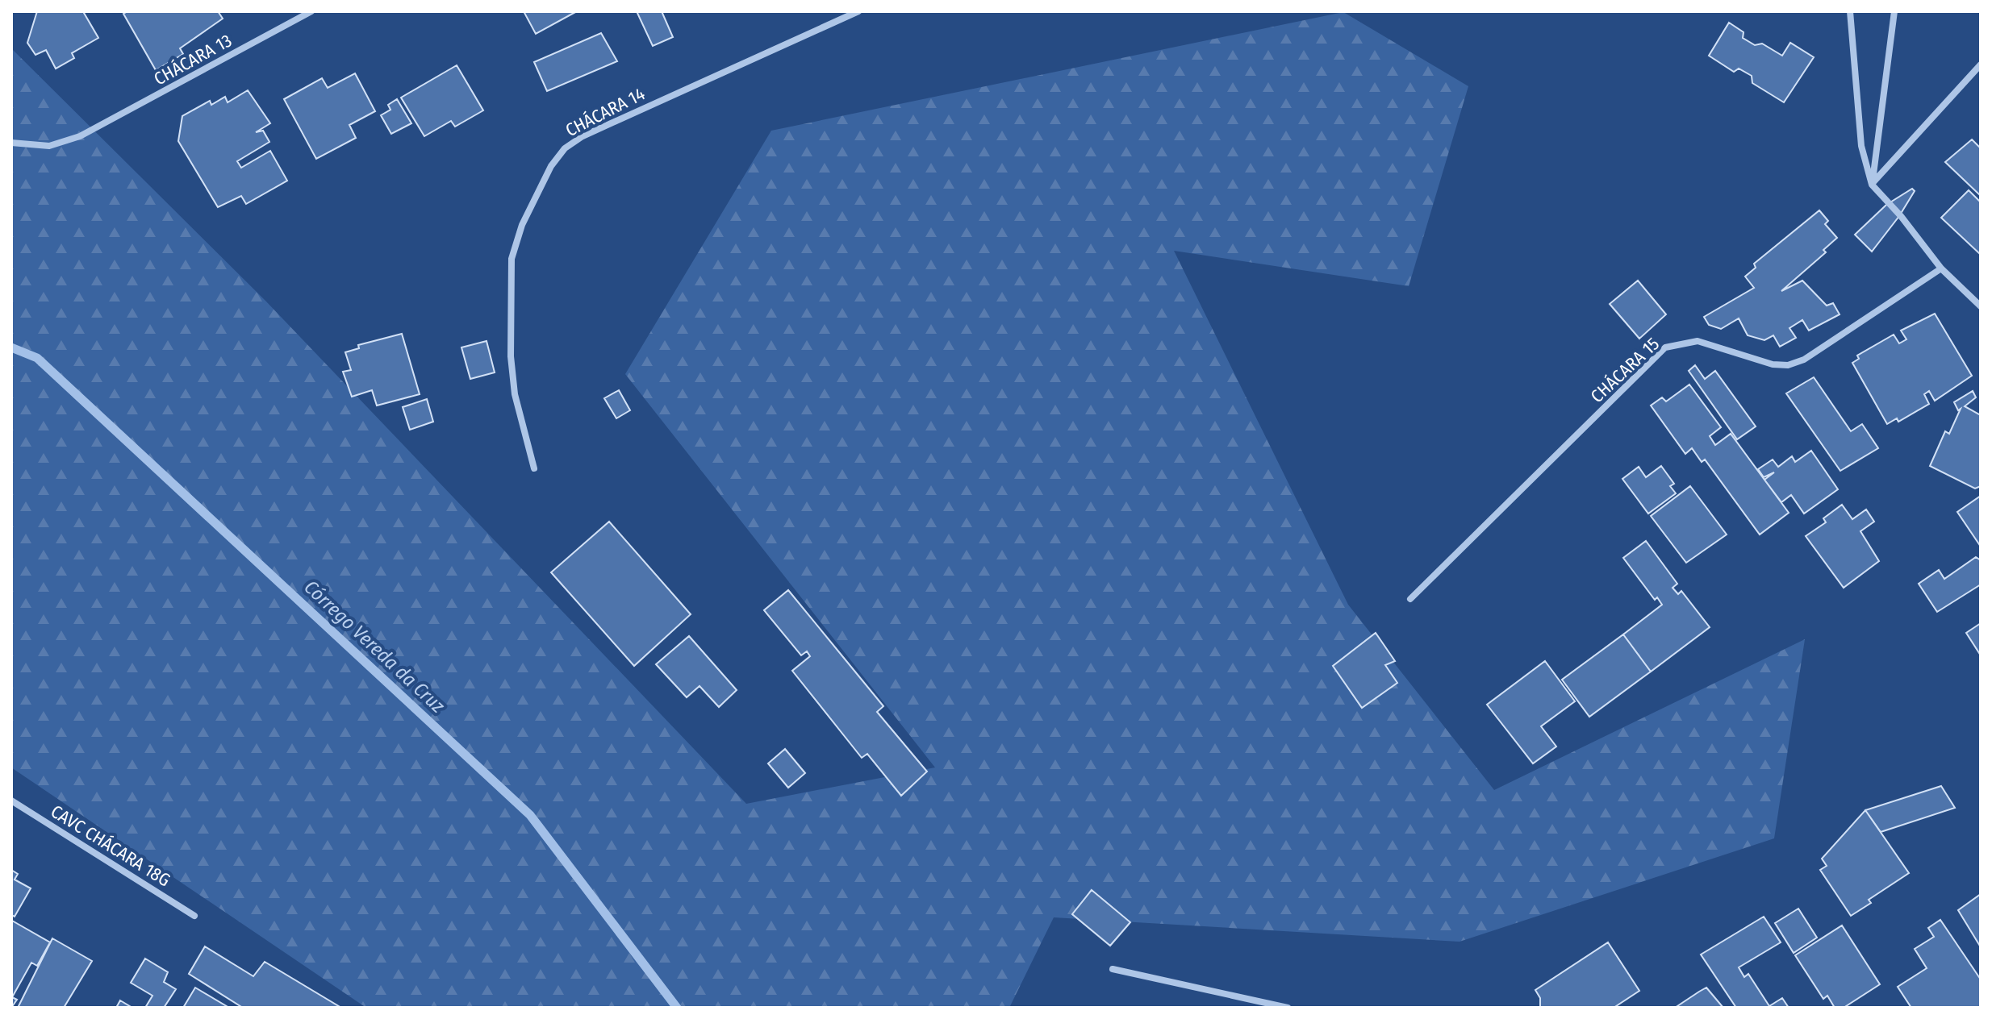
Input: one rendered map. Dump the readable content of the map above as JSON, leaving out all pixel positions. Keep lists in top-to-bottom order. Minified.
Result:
{"streets":{"street":["CHÁCARA 13","CHÁCARA 14","CHÁCARA 15","CAVC CHÁCARA 18G"]},"water":["Córrego Vereda da Cruz"]}
